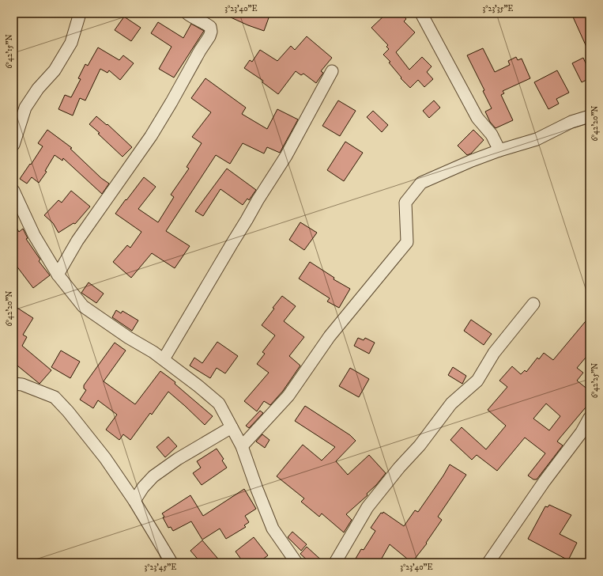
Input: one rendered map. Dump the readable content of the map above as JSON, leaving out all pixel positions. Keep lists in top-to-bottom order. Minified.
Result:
{"coordinates":["3°23'40\"E","3°23'35\"E","6°42'15\"N","6°42'20\"N","6°42'25\"N","3°23'45\"E"]}
